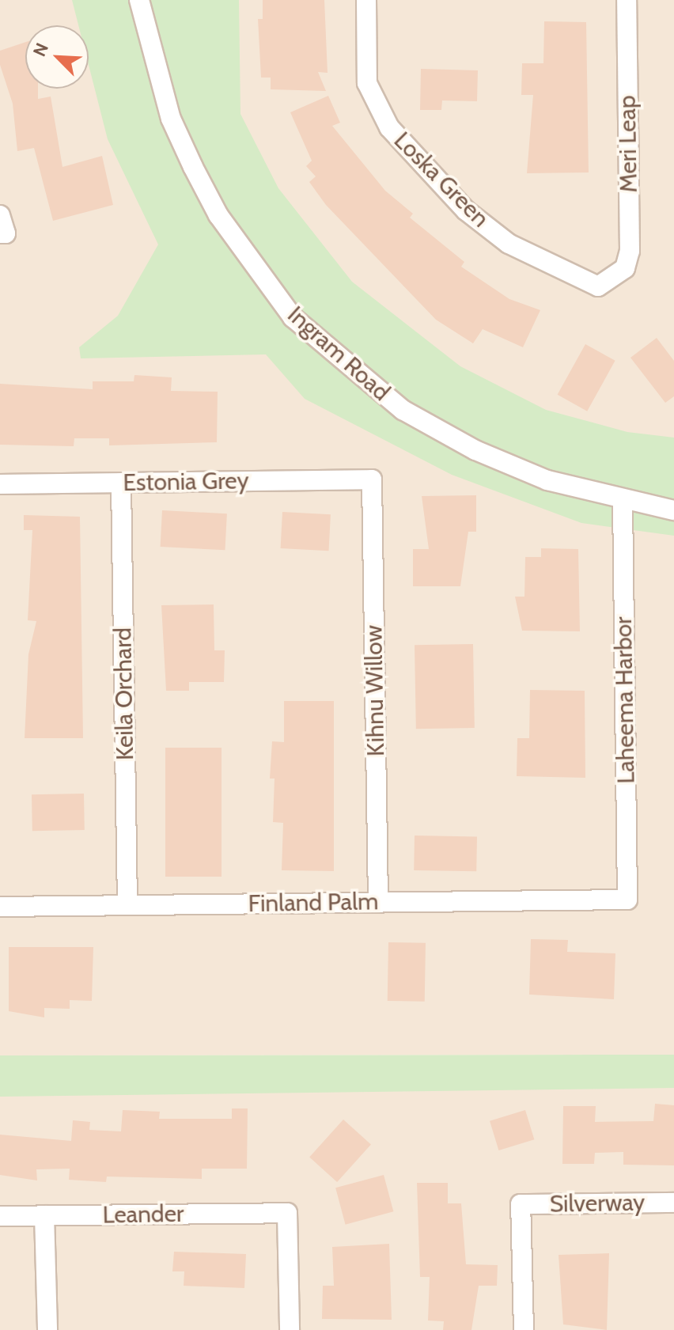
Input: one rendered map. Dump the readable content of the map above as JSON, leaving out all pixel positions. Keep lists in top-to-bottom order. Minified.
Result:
{"streets":{"street":["Meri Leap","Loska Green","Ingram Road","Estonia Grey","Kihnu Willow","Keila Orchard","Laheema Harbor","Finland Palm","Silverway","Leander"]},"crossings":[["Meri Leap","Loska Green"],["Ingram Road","Laheema Harbor"],["Estonia Grey","Kihnu Willow"],["Estonia Grey","Keila Orchard"],["Kihnu Willow","Finland Palm"],["Keila Orchard","Finland Palm"],["Laheema Harbor","Finland Palm"]],"north":"top left"}
